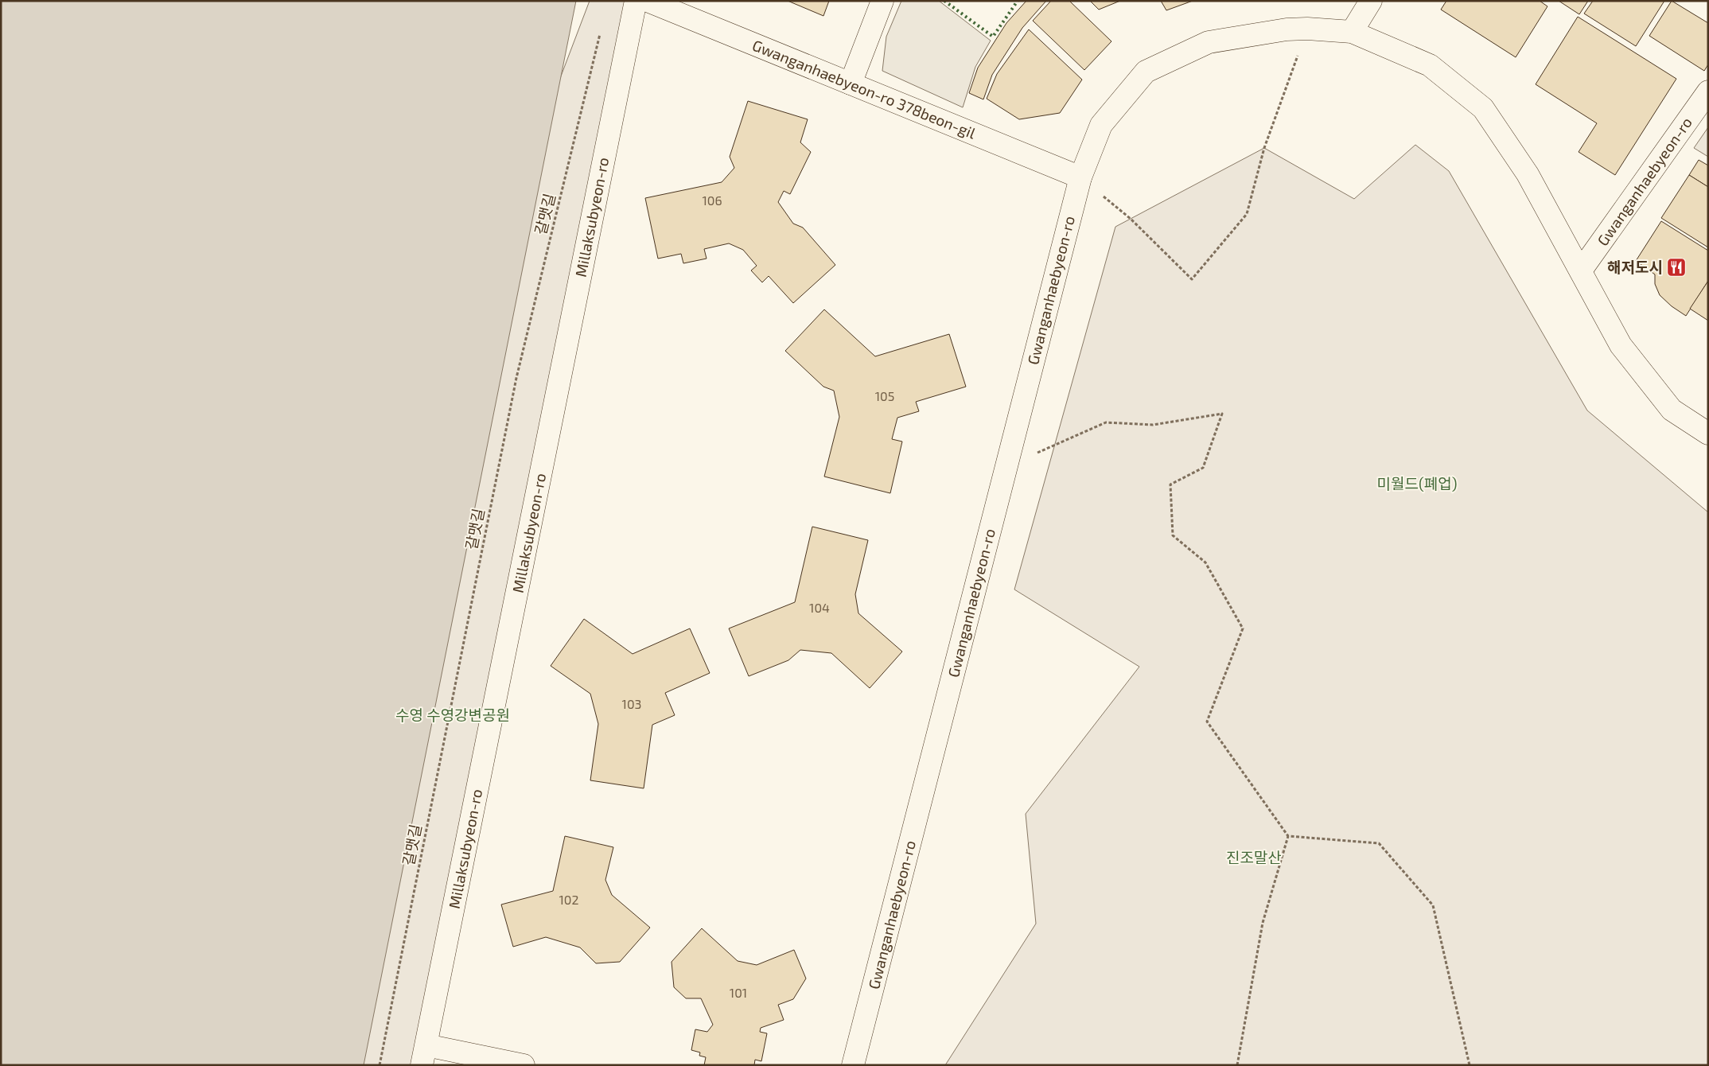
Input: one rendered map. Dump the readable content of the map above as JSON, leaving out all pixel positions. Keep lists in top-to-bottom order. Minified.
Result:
{"streets":{"street":["Gwanganhaebyeon-ro 378beon-gil","Gwanganhaebyeon-ro","Millaksubyeon-ro"],"path":["갈맷길"]},"crossings":[["Gwanganhaebyeon-ro 378beon-gil","Gwanganhaebyeon-ro"]],"parks":["미월드(폐업)","수영 수영강변공원","진조말산"],"places":{"restaurant":["해저도시"]},"house_numbers":["106","105","104","103","102","101"]}
